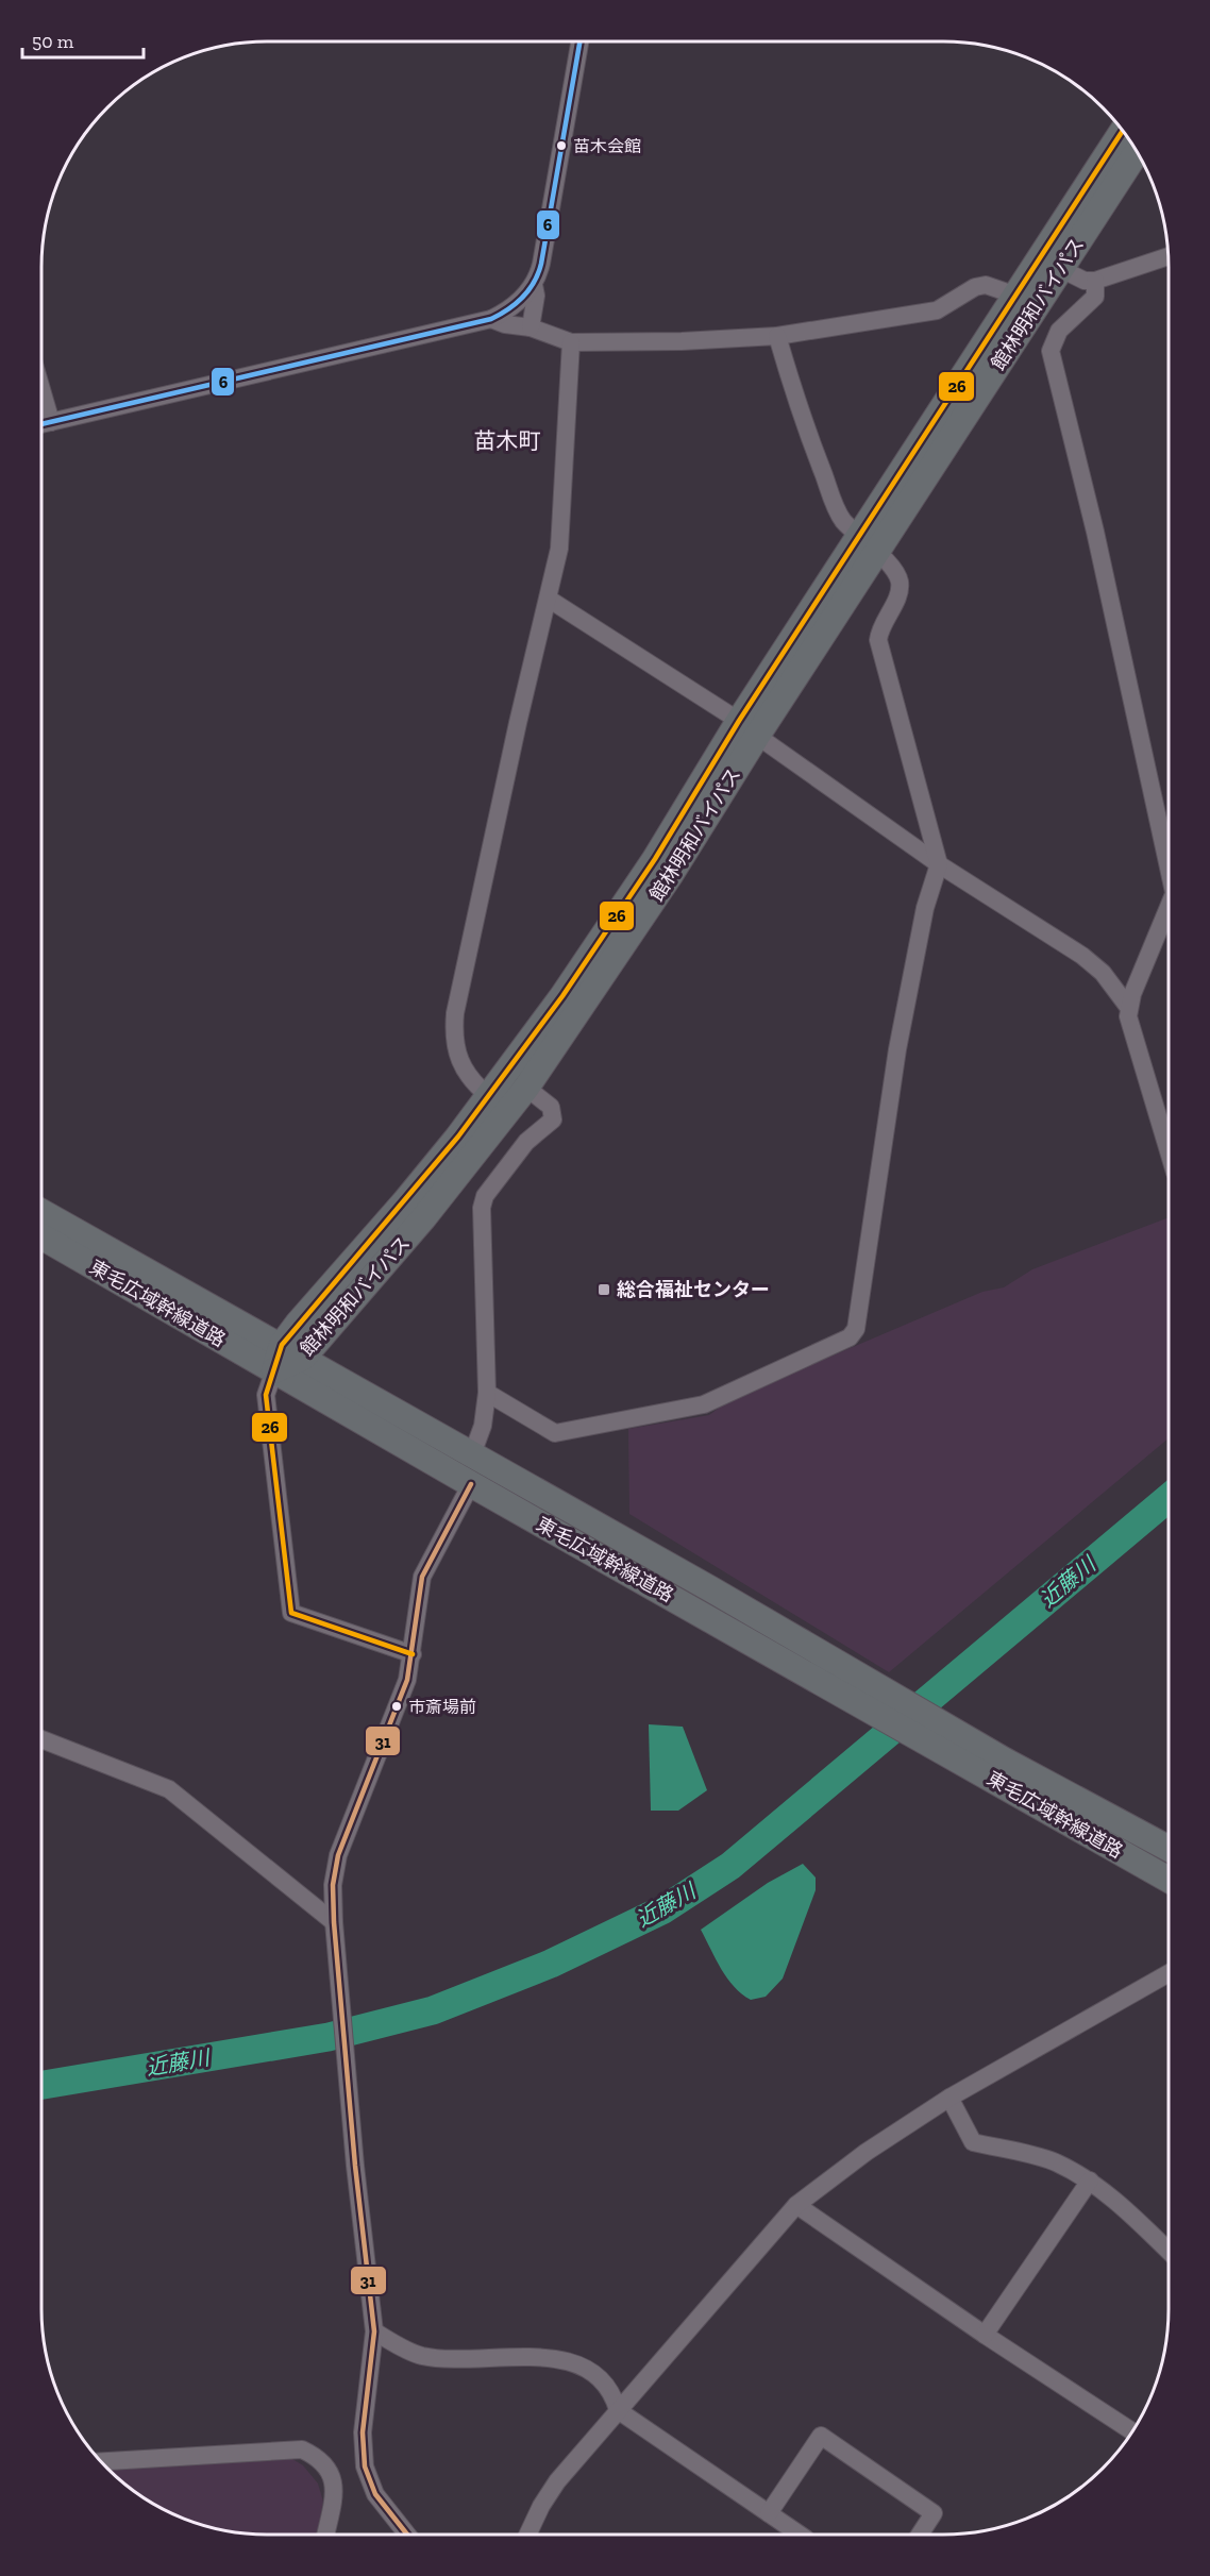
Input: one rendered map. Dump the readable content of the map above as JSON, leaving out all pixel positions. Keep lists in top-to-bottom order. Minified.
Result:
{"streets":{"highway":["館林明和バイパス","東毛広域幹線道路"]},"crossings":[["館林明和バイパス","東毛広域幹線道路"]],"districts":["苗木町"],"water":["近藤川"],"places":{"other":["苗木会館","市斎場前"],"transit":["総合福祉センター"]},"lines":["transit line 6","transit line 26","transit line 31"],"scale_bar":"50 m"}
